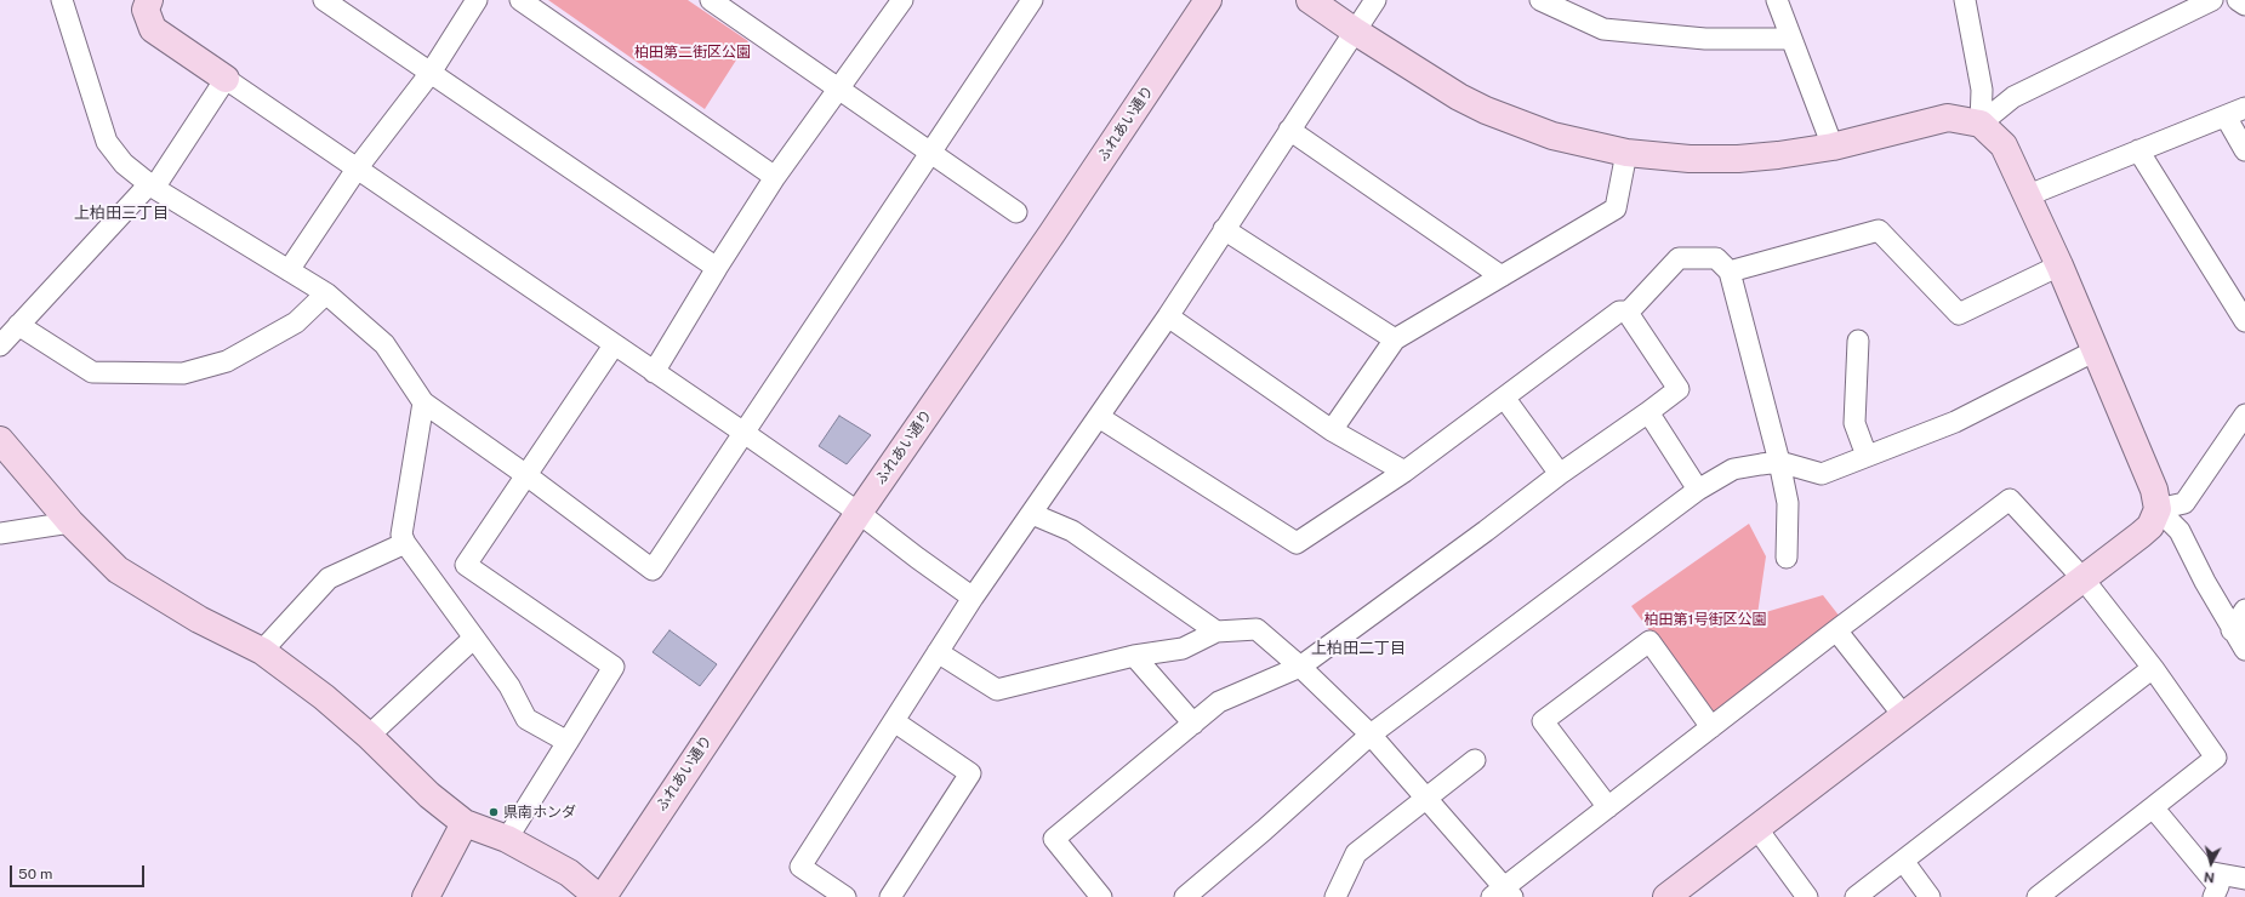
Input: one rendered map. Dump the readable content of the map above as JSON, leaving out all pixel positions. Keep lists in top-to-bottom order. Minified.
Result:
{"streets":{"street":["ふれあい通り"]},"districts":["上柏田三丁目","上柏田二丁目"],"parks":["柏田第二街区公園","柏田第1号街区公園"],"places":["県南ホンダ"],"scale_bar":"50 m","north":"bottom"}
